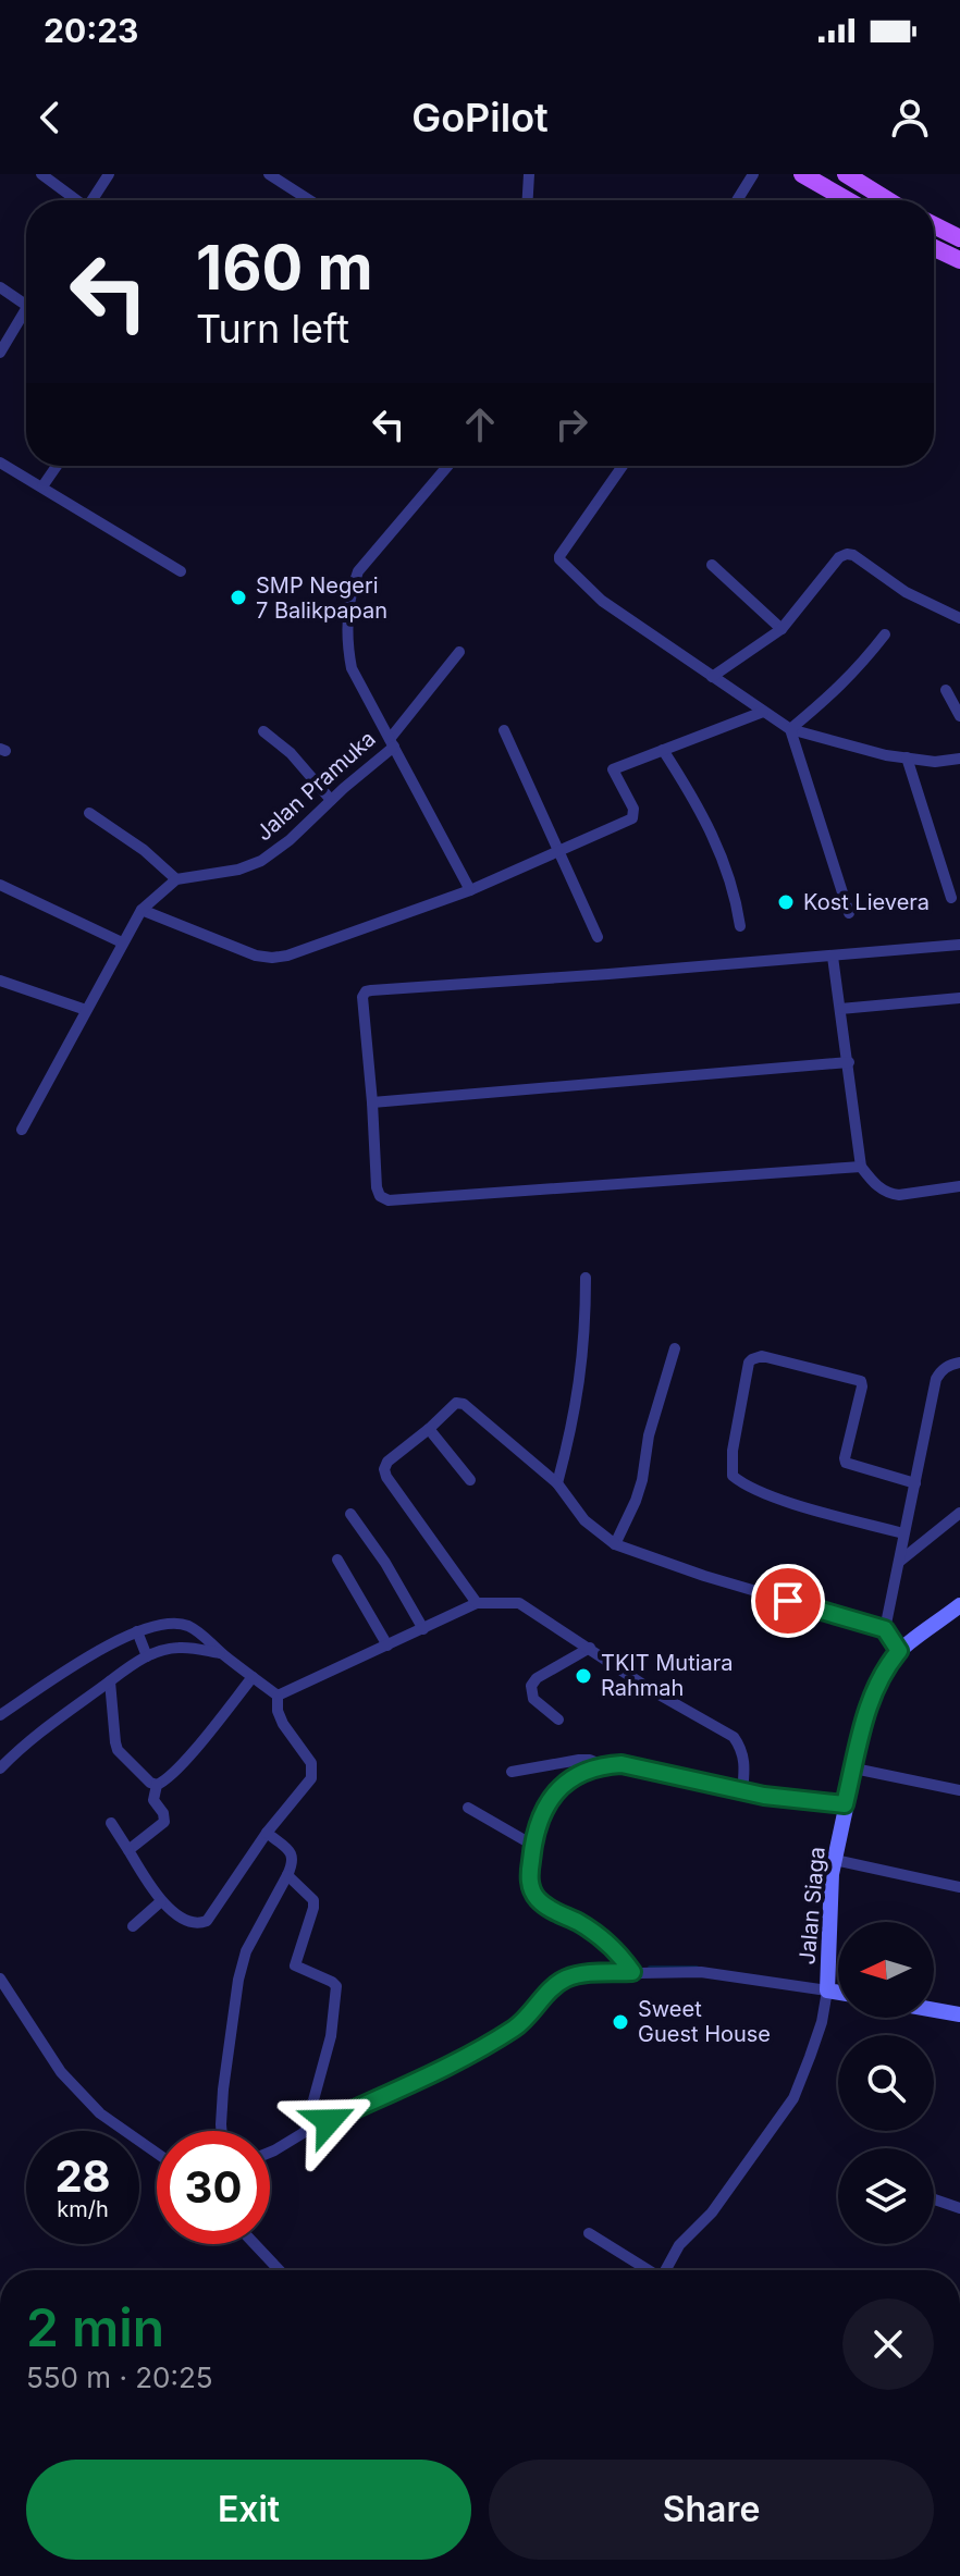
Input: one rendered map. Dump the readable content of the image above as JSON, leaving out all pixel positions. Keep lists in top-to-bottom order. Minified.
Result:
{"streets":{"street":["Jalan Pramuka","Jalan Siaga"]},"places":["SMP Negeri 7 Balikpapan","Kost Lievera","TKIT Mutiara Rahmah","Sweet Guest House"],"north":"left","page":{"status":"20:23","header":"GoPilot","turn":["160 m","Turn left"],"speed":"28 km/h","limit":"30","heading":["2 min","550 m · 20:25"],"buttons":["Exit","Share"]}}
